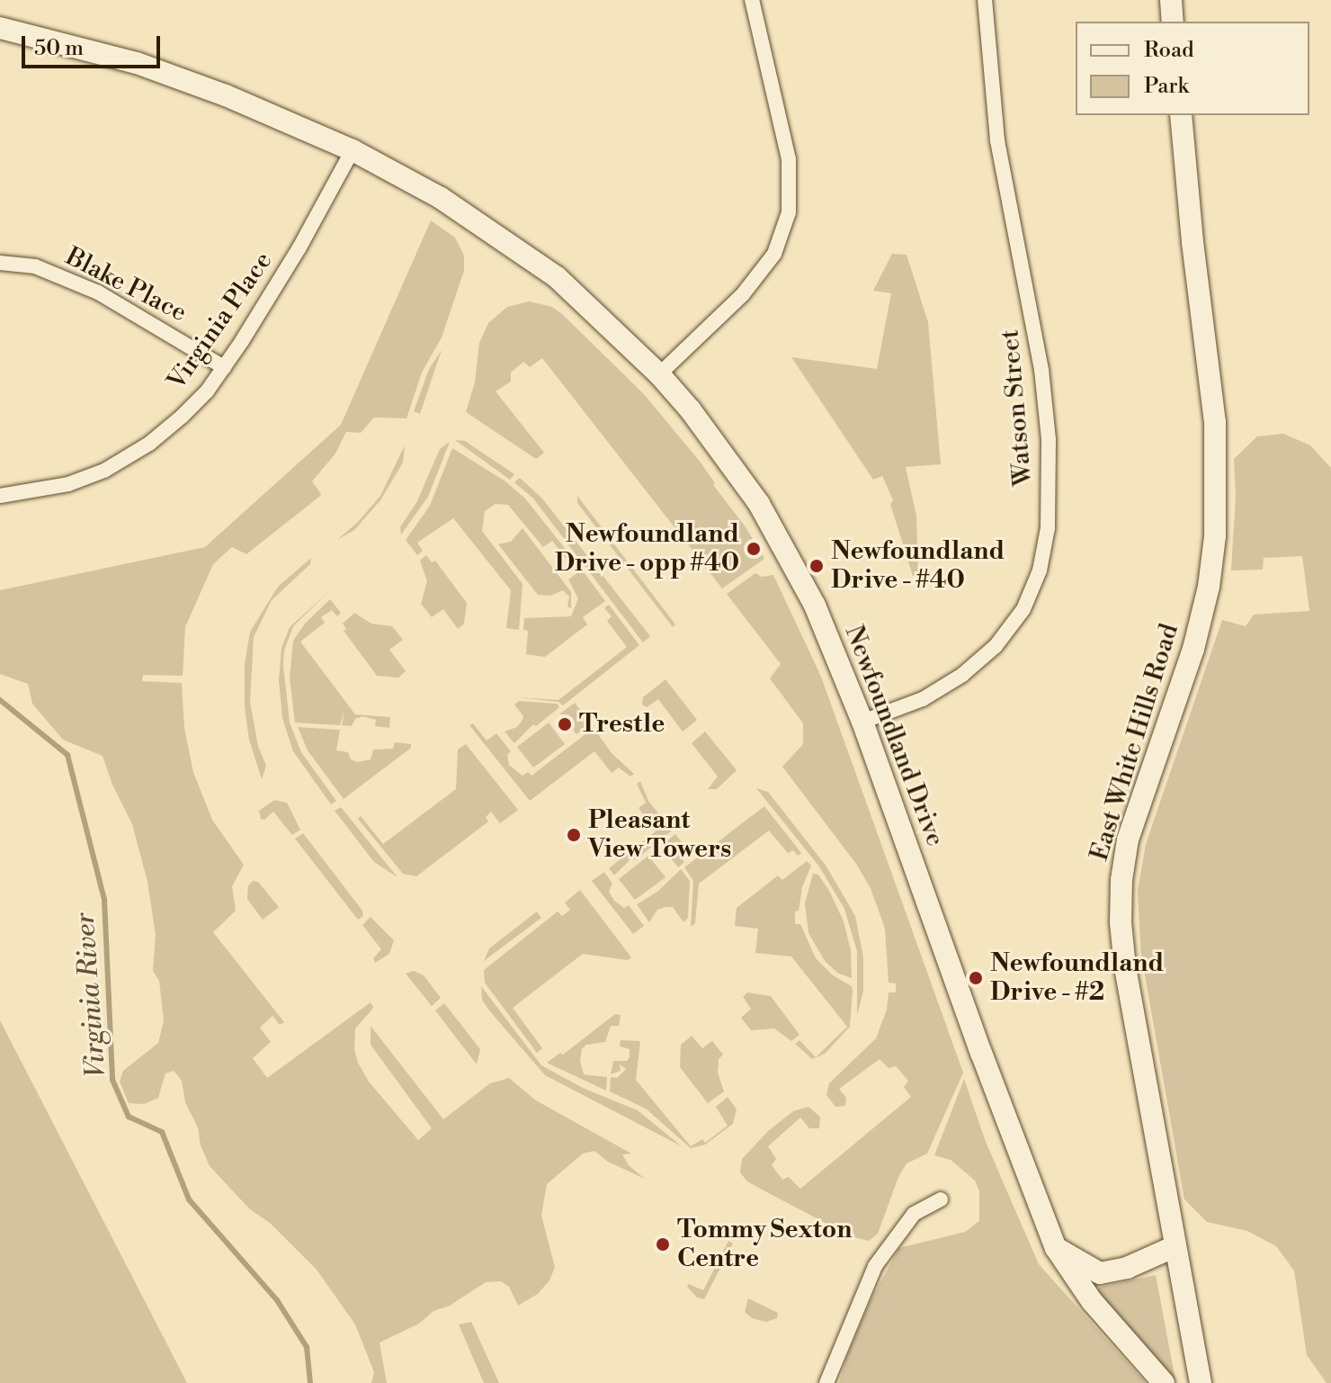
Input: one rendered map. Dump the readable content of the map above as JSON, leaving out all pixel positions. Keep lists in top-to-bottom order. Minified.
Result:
{"streets":{"street":["Blake Place","Virginia Place","Watson Street","Newfoundland Drive","East White Hills Road"]},"crossings":[["Blake Place","Virginia Place"],["Virginia Place","Newfoundland Drive"],["Watson Street","Newfoundland Drive"]],"water":["Virginia River"],"places":["Newfoundland Drive - opp #40","Newfoundland Drive - #40","Trestle","Pleasant View Towers","Newfoundland Drive - #2","Tommy Sexton Centre"],"legend":["Road","Park"],"scale_bar":"50 m"}
